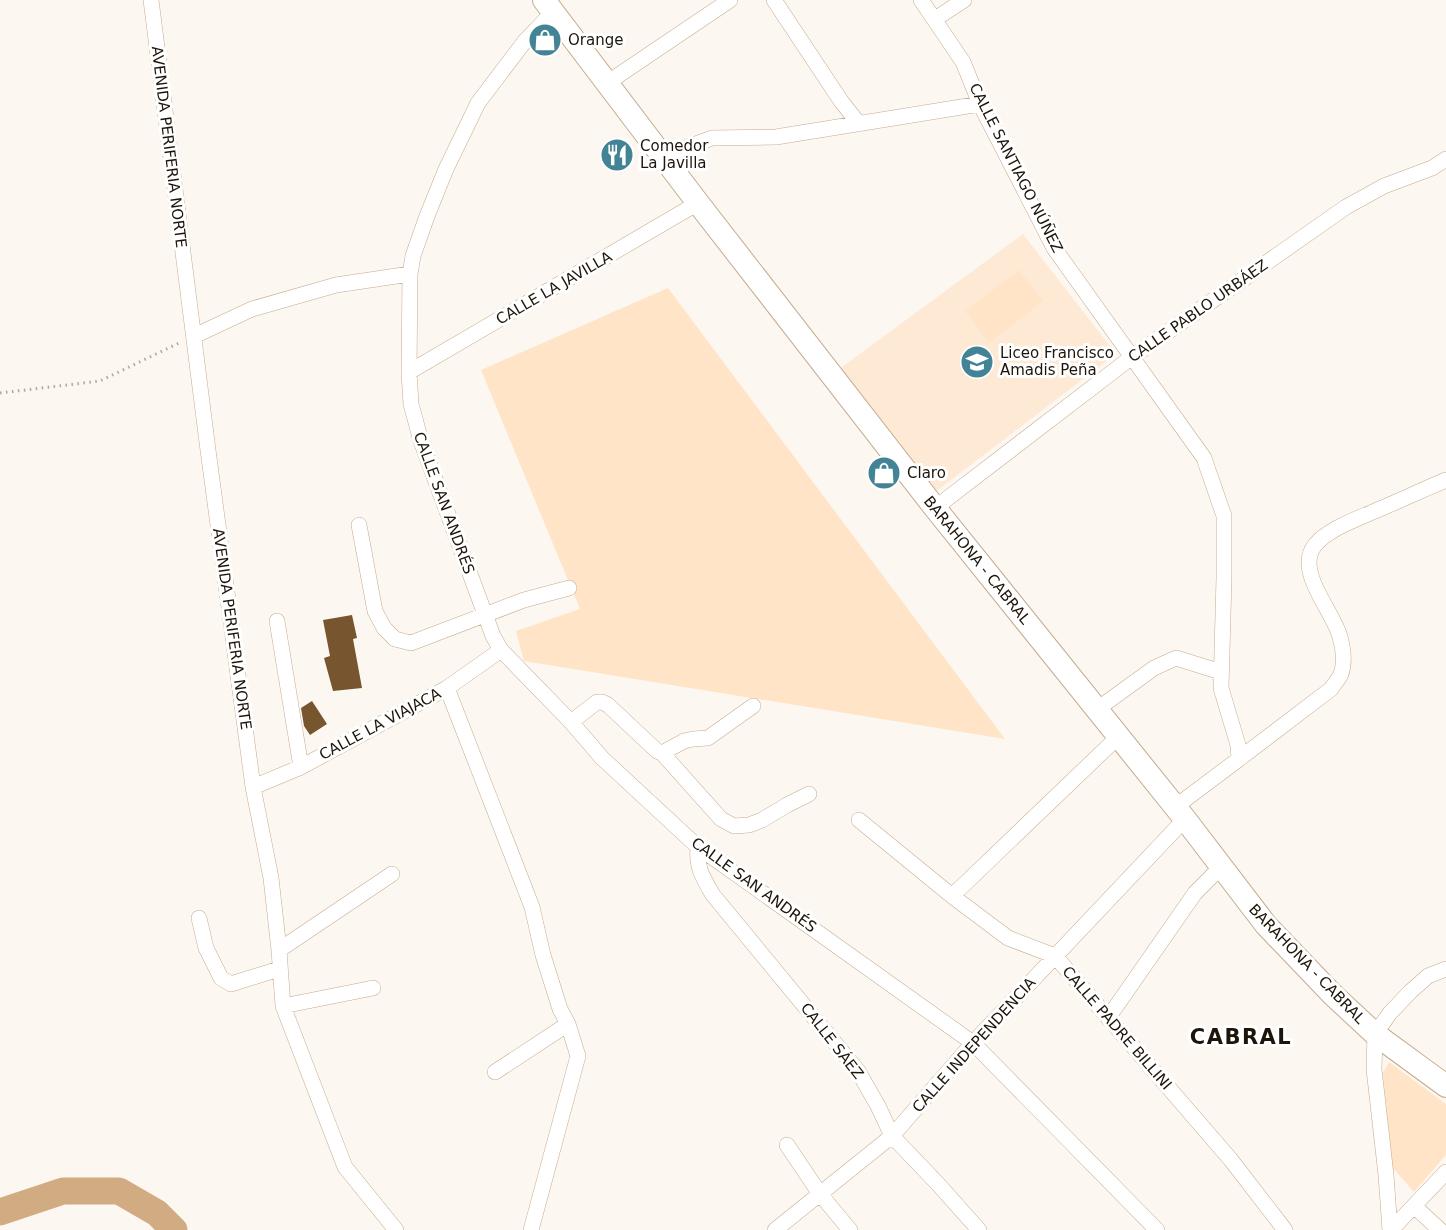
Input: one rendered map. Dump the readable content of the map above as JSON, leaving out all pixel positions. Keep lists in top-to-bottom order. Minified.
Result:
{"streets":{"main road":["BARAHONA - CABRAL"],"street":["AVENIDA PERIFERIA NORTE","CALLE SANTIAGO NÚÑEZ","CALLE LA JAVILLA","CALLE PABLO URBÁEZ","CALLE SAN ANDRÉS","CALLE LA VIAJACA","CALLE PADRE BILLINI","CALLE SÁEZ","CALLE INDEPENDENCIA"]},"crossings":[["AVENIDA PERIFERIA NORTE","CALLE LA VIAJACA"],["CALLE SANTIAGO NÚÑEZ","CALLE PABLO URBÁEZ"],["CALLE LA JAVILLA","CALLE SAN ANDRÉS"],["CALLE LA JAVILLA","BARAHONA - CABRAL"],["CALLE PABLO URBÁEZ","BARAHONA - CABRAL"],["CALLE SAN ANDRÉS","BARAHONA - CABRAL"],["CALLE SAN ANDRÉS","CALLE LA VIAJACA"],["CALLE SAN ANDRÉS","CALLE SÁEZ"],["CALLE SAN ANDRÉS","CALLE INDEPENDENCIA"],["BARAHONA - CABRAL","CALLE INDEPENDENCIA"],["CALLE PADRE BILLINI","CALLE INDEPENDENCIA"],["CALLE SÁEZ","CALLE INDEPENDENCIA"]],"districts":["CABRAL"],"places":{"shop":["Orange","Claro"],"restaurant":["Comedor La Javilla"],"school or university":["Liceo Francisco Amadis Peña"]}}
